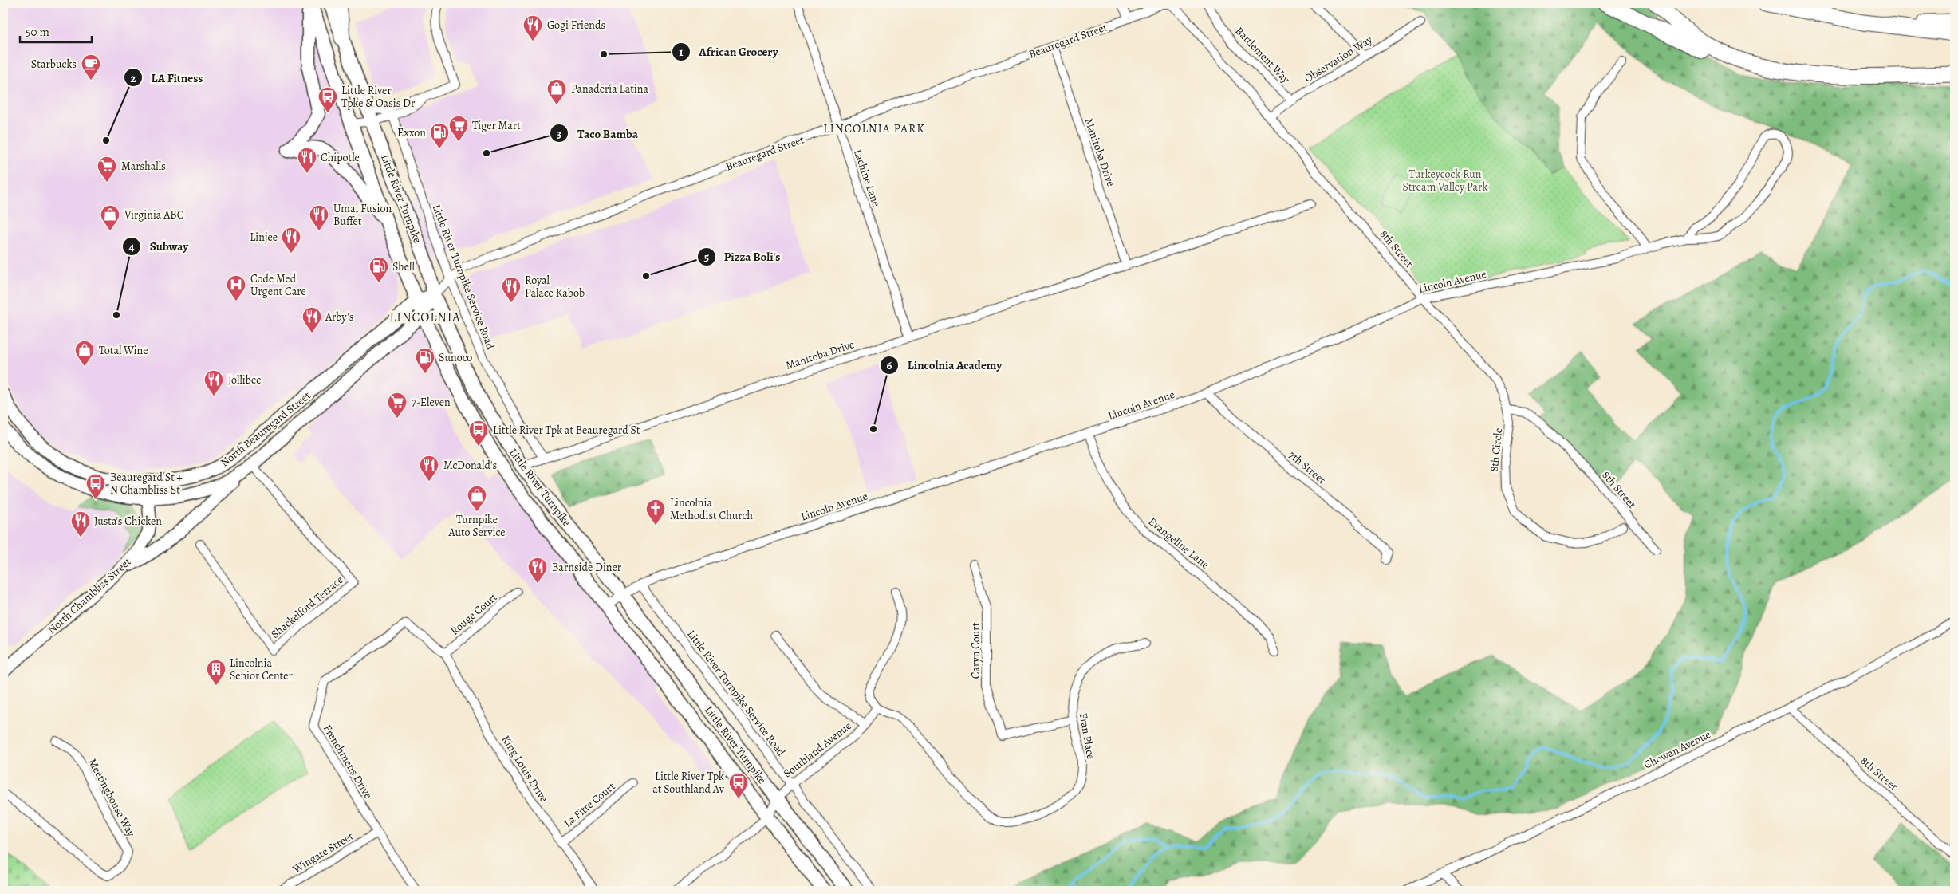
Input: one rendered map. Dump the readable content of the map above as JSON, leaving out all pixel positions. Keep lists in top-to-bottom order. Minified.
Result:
{"streets":{"main road":["Beauregard Street","Little River Turnpike","North Beauregard Street","North Chambliss Street"],"street":["Battlement Way","Observation Way","Manitoba Drive","Lachine Lane","8th Street","Little River Turnpike Service Road","Lincoln Avenue","8th Circle","7th Street","Evangeline Lane","Shackelford Terrace","Rouge Court","Caryn Court","Fran Place","Southland Avenue","Chowan Avenue","Frenchmens Drive","King Louis Drive","Meetinghouse Way","La Fitte Court","Wingate Street"]},"crossings":[["Beauregard Street","Manitoba Drive"],["Beauregard Street","Lachine Lane"],["Beauregard Street","Little River Turnpike"],["Beauregard Street","8th Street"],["Beauregard Street","Little River Turnpike Service Road"],["Beauregard Street","North Beauregard Street"],["Battlement Way","Observation Way"],["Observation Way","8th Street"],["Manitoba Drive","Lachine Lane"],["Manitoba Drive","Little River Turnpike"],["Manitoba Drive","Little River Turnpike Service Road"],["Little River Turnpike","Lincoln Avenue"],["Little River Turnpike","North Beauregard Street"],["Little River Turnpike","Southland Avenue"],["8th Street","Lincoln Avenue"],["8th Street","8th Circle"],["8th Street","Chowan Avenue"],["Little River Turnpike Service Road","Lincoln Avenue"],["Little River Turnpike Service Road","Southland Avenue"],["Lincoln Avenue","7th Street"],["Lincoln Avenue","Evangeline Lane"],["North Beauregard Street","North Chambliss Street"],["North Beauregard Street","Shackelford Terrace"],["Rouge Court","Frenchmens Drive"],["Rouge Court","King Louis Drive"],["Caryn Court","Fran Place"],["Fran Place","Southland Avenue"],["Frenchmens Drive","King Louis Drive"],["Frenchmens Drive","Wingate Street"],["King Louis Drive","La Fitte Court"]],"districts":["LINCOLNIA PARK","LINCOLNIA"],"parks":["Turkeycock Run Stream Valley Park"],"places":{"restaurant":["Gogi Friends","Chipotle","Umai Fusion Buffet","Linjee","Royal Palace Kabob","Arby's","Jollibee","McDonald's","Justa's Chicken","Barnside Diner"],"other":["African Grocery","LA Fitness","Taco Bamba","Pizza Boli's","Subway","Lincolnia Academy"],"cafe":["Starbucks"],"shop":["Panadería Latina","Virginia ABC","Total Wine","Turnpike Auto Service"],"bus stop":["Little River Tpke & Oasis Dr","Little River Tpk at Beauregard St","Beauregard St + N Chambliss St","Little River Tpk at Southland Av"],"supermarket":["Tiger Mart","Marshalls","7-Eleven"],"fuel station":["Exxon","Shell","Sunoco"],"hospital":["Code Med Urgent Care"],"church":["Lincolnia Methodist Church"],"building":["Lincolnia Senior Center"]},"scale_bar":"50 m"}
